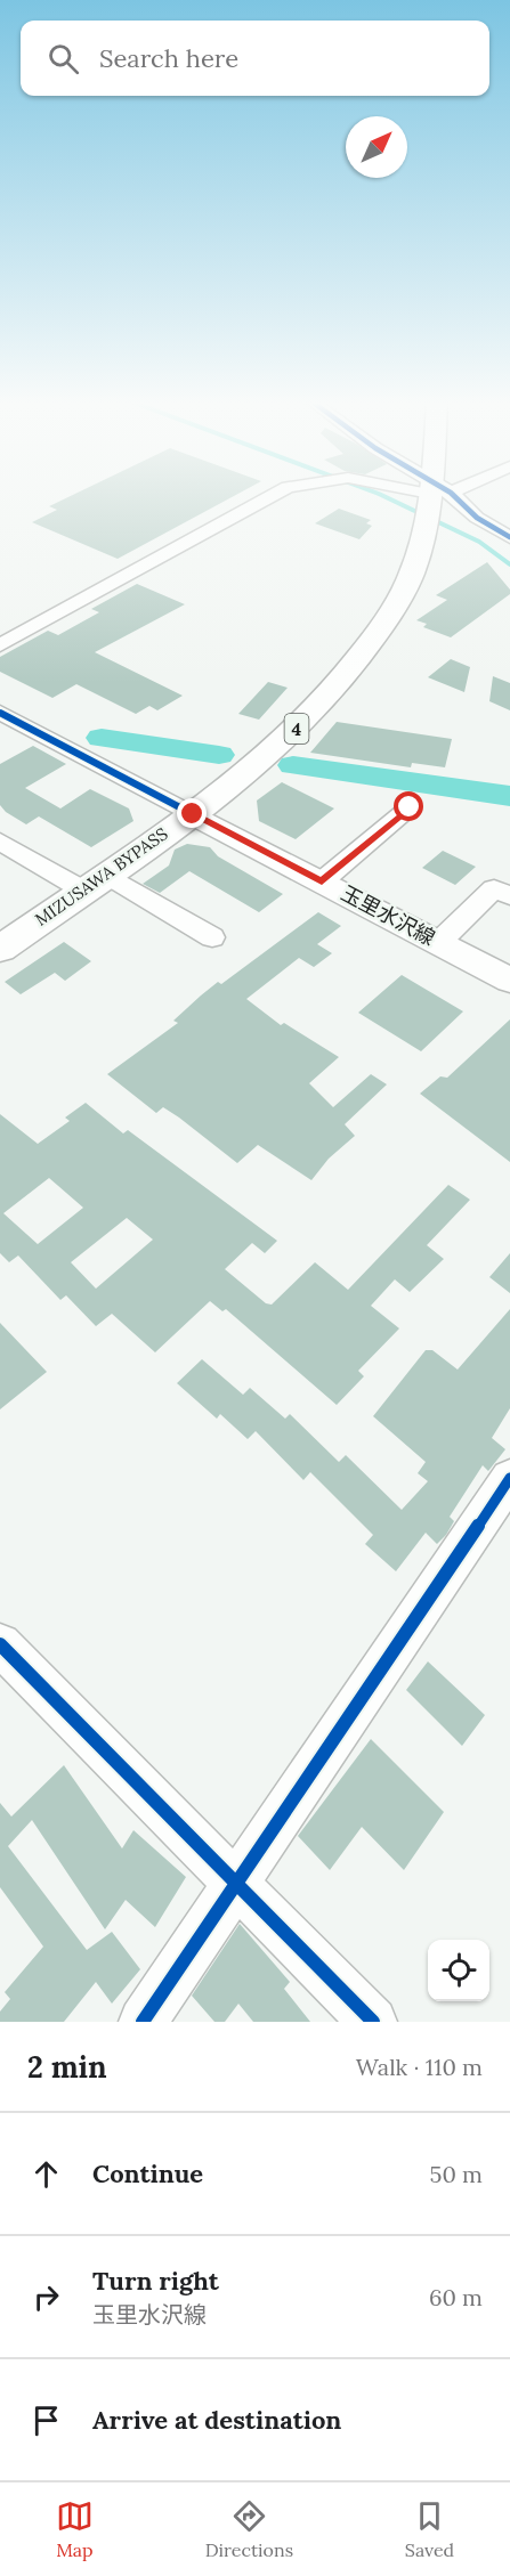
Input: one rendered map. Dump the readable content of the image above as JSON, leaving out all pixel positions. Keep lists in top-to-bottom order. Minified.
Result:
{"streets":{"highway":["4","MIZUSAWA BYPASS"],"main road":["玉里水沢線"]},"crossings":[["MIZUSAWA BYPASS","玉里水沢線"]],"north":"top right","page":{"search":"Search here","heading":["2 min","Walk · 110 m"],"list":[["Continue","50 m"],["Turn right","玉里水沢線","60 m"],"Arrive at destination"],"nav":["Map","Directions","Saved"]}}
